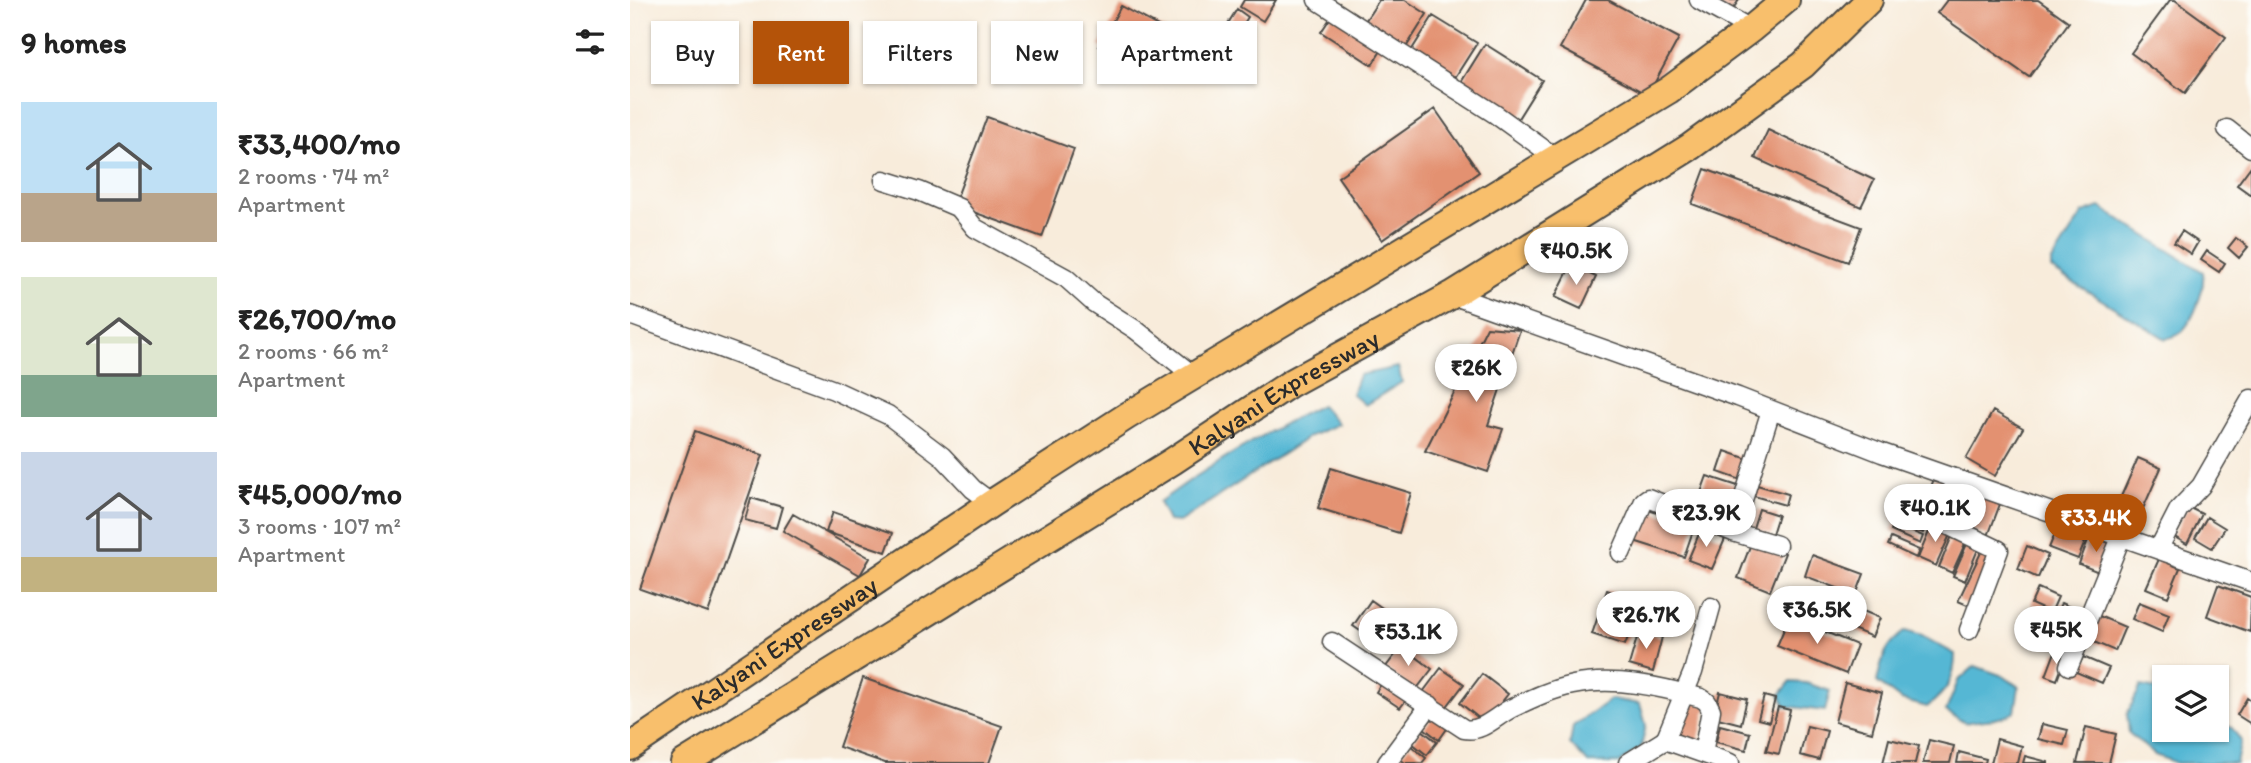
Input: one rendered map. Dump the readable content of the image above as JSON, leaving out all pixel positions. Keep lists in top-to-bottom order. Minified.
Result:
{"streets":{"highway":["Kalyani Expressway"]},"page":{"heading":"9 homes","chip":["Buy","Rent","Filters","New","Apartment"],"list":[{"name":"₹33,400/mo","note":"2 rooms · 74 m² · Apartment"},{"name":"₹26,700/mo","note":"2 rooms · 66 m² · Apartment"},{"name":"₹45,000/mo","note":"3 rooms · 107 m² · Apartment"}],"price":["₹40.5K","₹26K","₹40.1K","₹23.9K","₹33.4K","₹36.5K","₹26.7K","₹45K","₹53.1K"]}}
